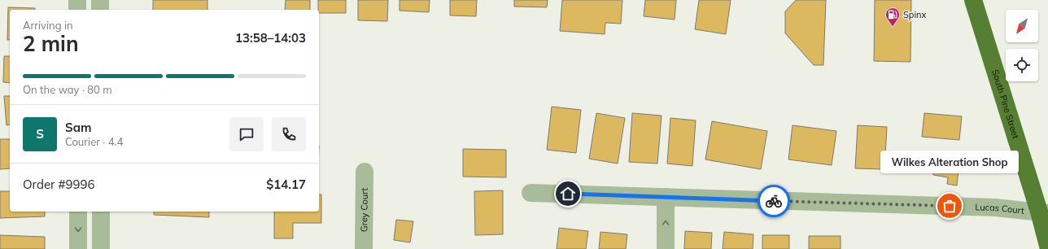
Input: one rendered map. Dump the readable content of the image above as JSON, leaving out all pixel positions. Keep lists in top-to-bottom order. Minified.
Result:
{"streets":{"highway":["South Pine Street"],"street":["Lucas Court","Grey Court"]},"crossings":[["South Pine Street","Lucas Court"]],"places":{"fuel station":["Spinx"],"other":["Wilkes Alteration Shop"]},"north":"bottom left","page":{"heading":["2 min","Arriving in","13:58–14:03"],"panel":["Sam","Courier · 4.4","Order #9996","$14.17"],"bar":"On the way · 80 m","round":"S","bubble":"Wilkes Alteration Shop"}}
